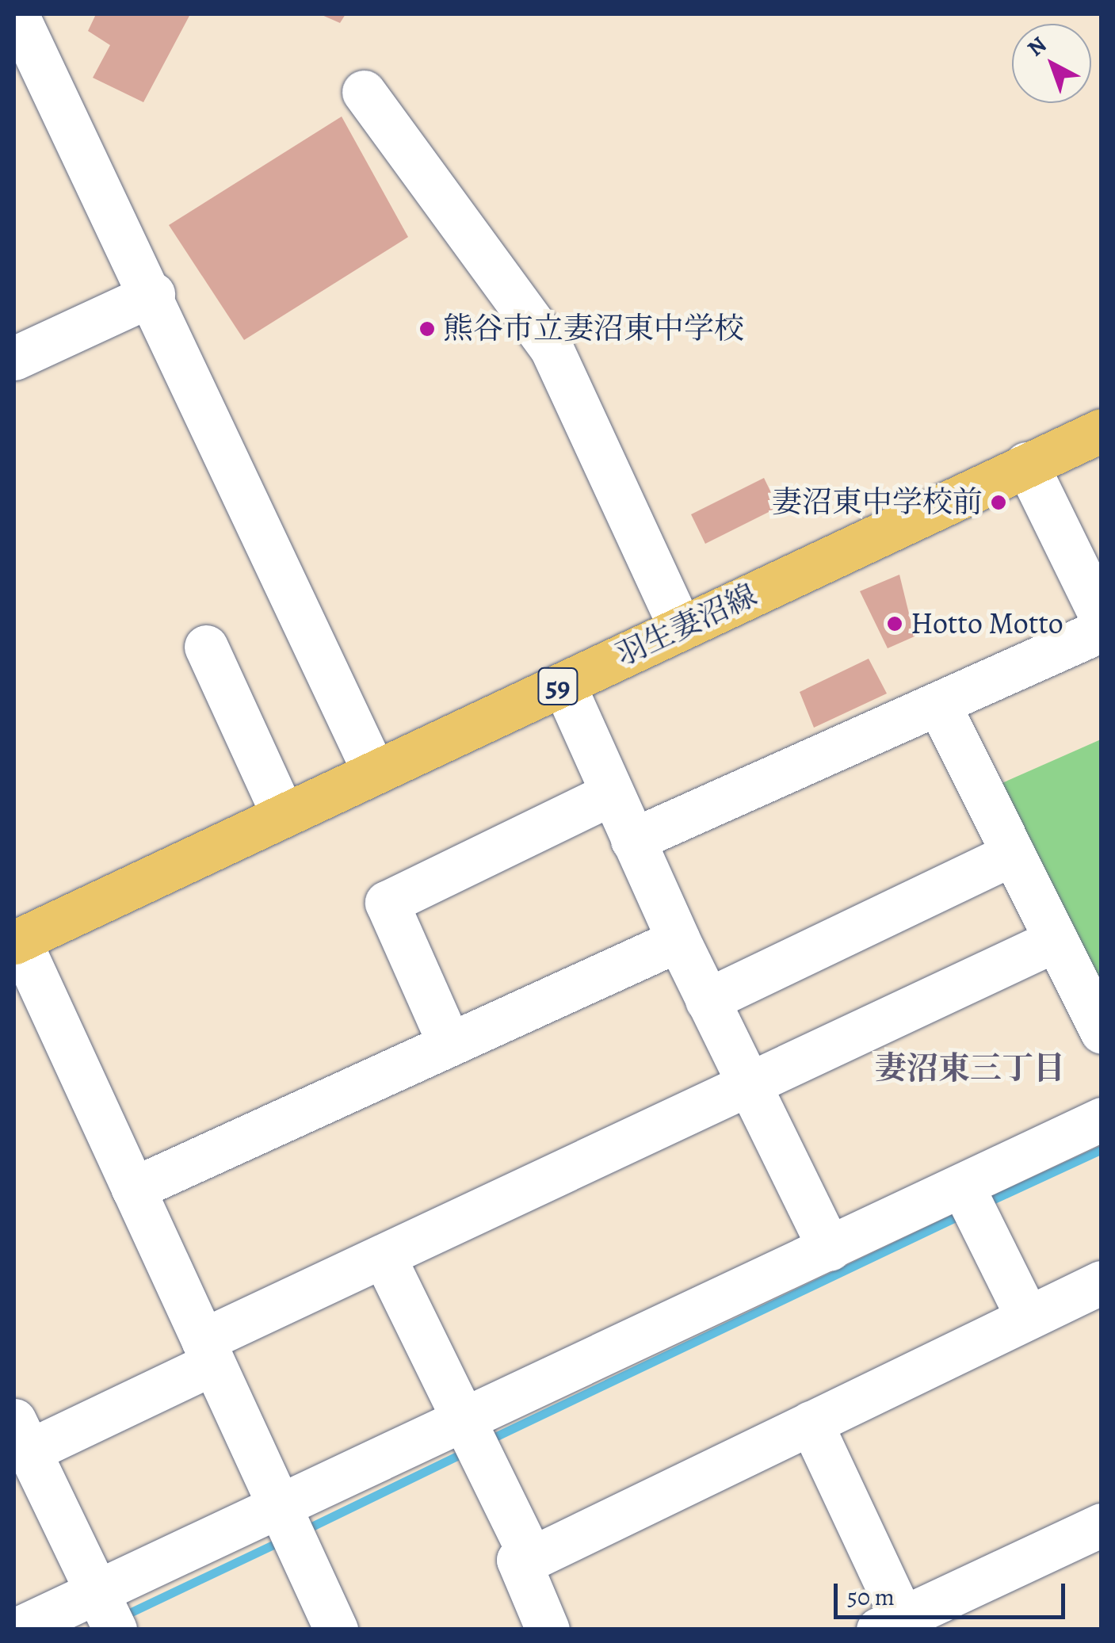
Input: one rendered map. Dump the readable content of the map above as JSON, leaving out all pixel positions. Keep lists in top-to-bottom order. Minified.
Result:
{"streets":{"main road":["羽生妻沼線","59"]},"districts":["妻沼東三丁目"],"places":["熊谷市立妻沼東中学校","妻沼東中学校前","Hotto Motto"],"scale_bar":"50 m","north":"top left"}
